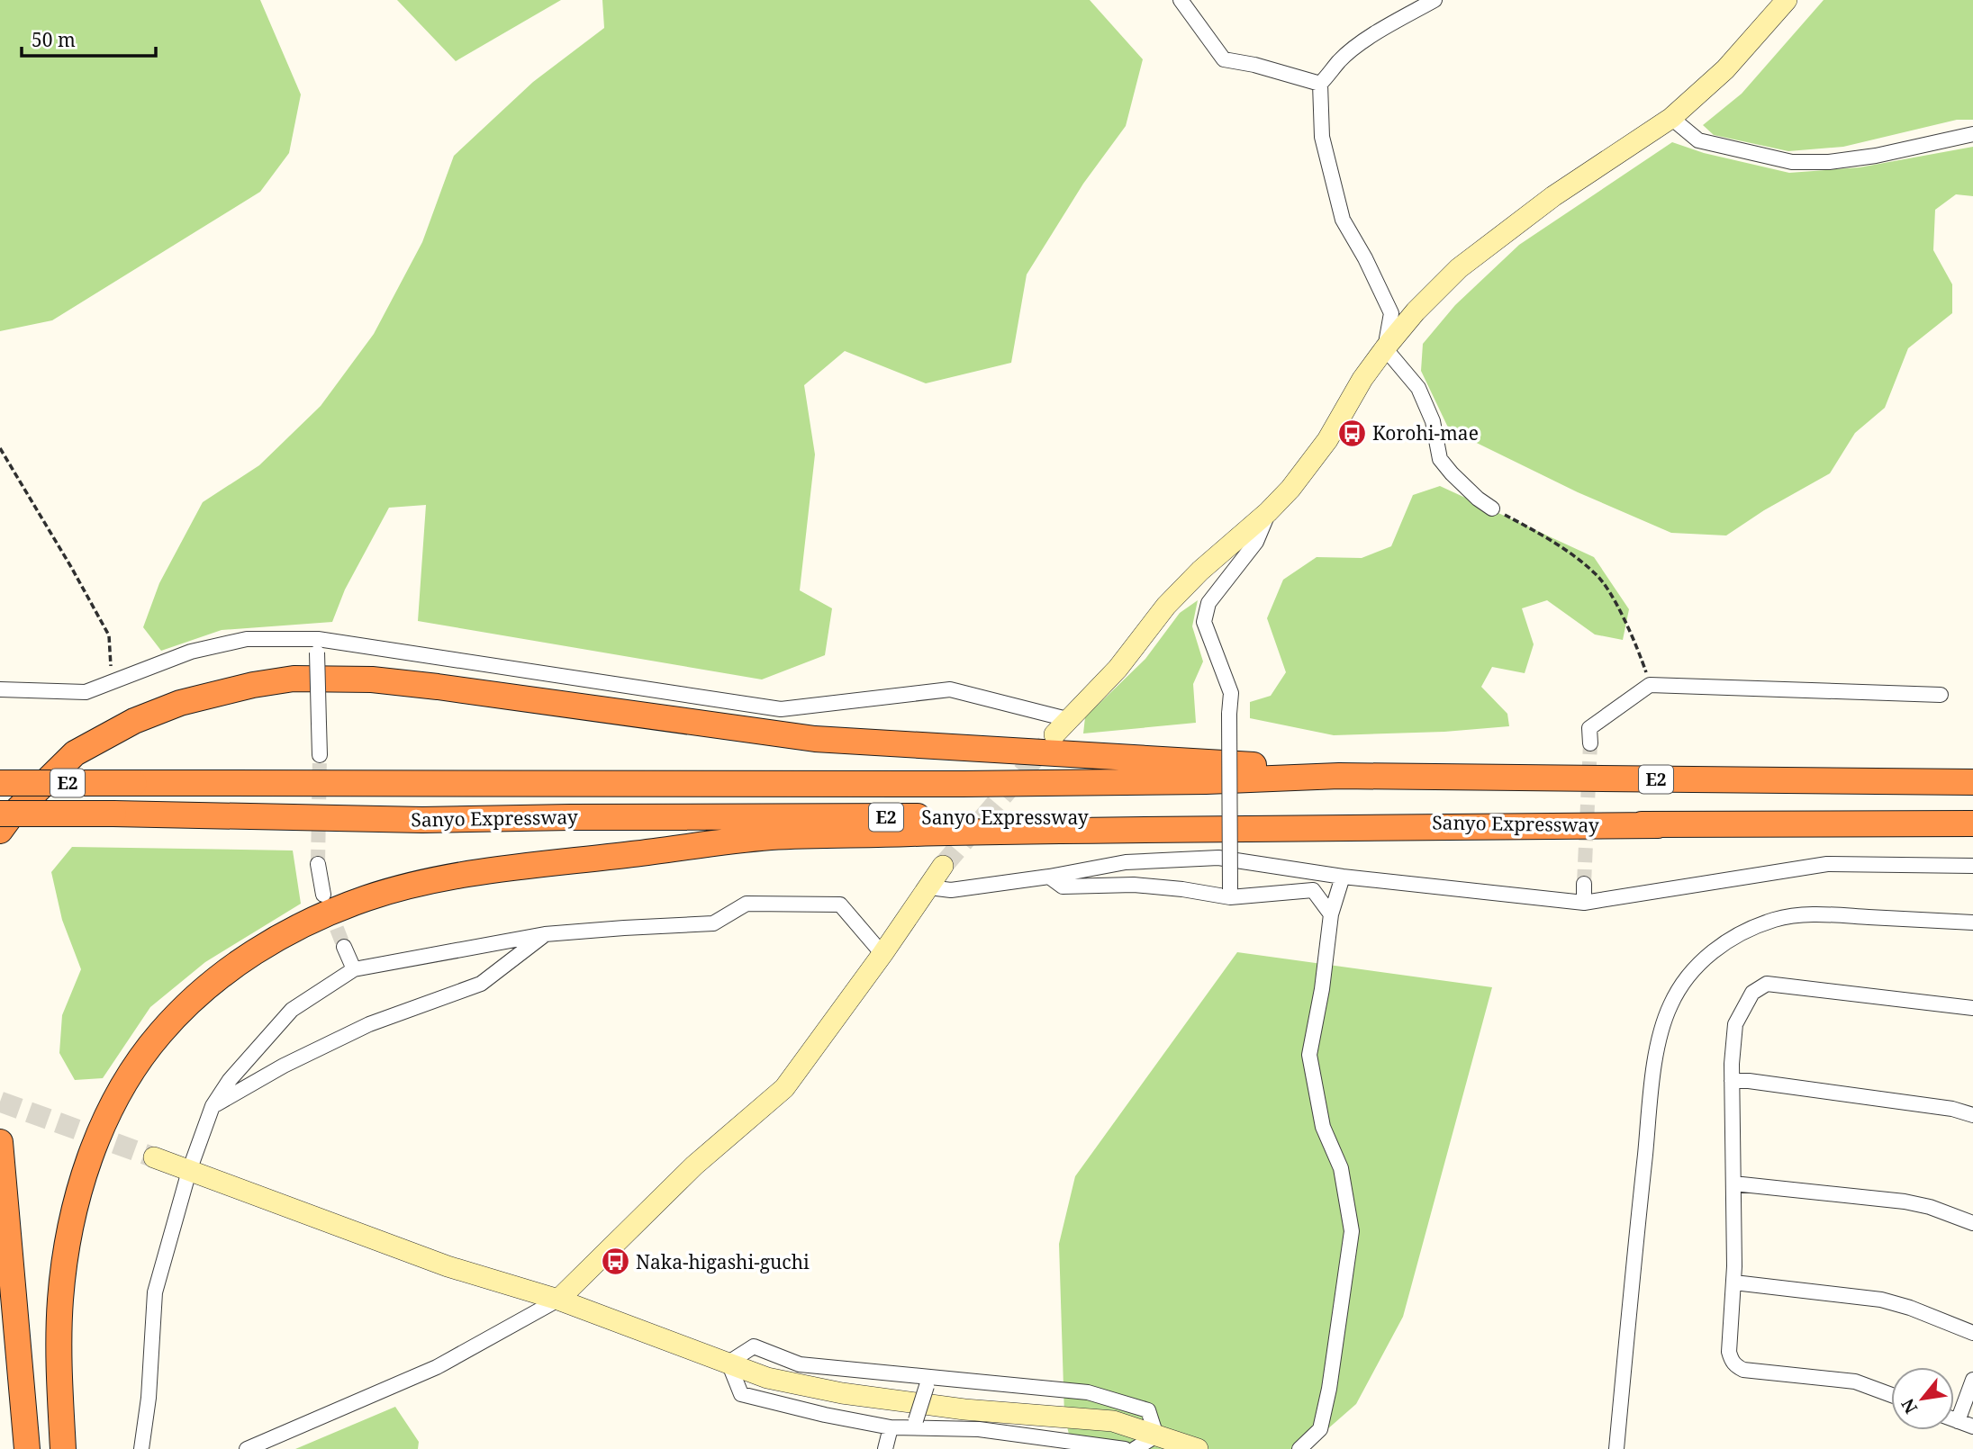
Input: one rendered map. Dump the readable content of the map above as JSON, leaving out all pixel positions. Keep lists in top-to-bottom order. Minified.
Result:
{"streets":{"highway":["E2","Sanyo Expressway"]},"places":{"bus stop":["Korohi-mae","Naka-higashi-guchi"]},"scale_bar":"50 m","north":"bottom left"}
